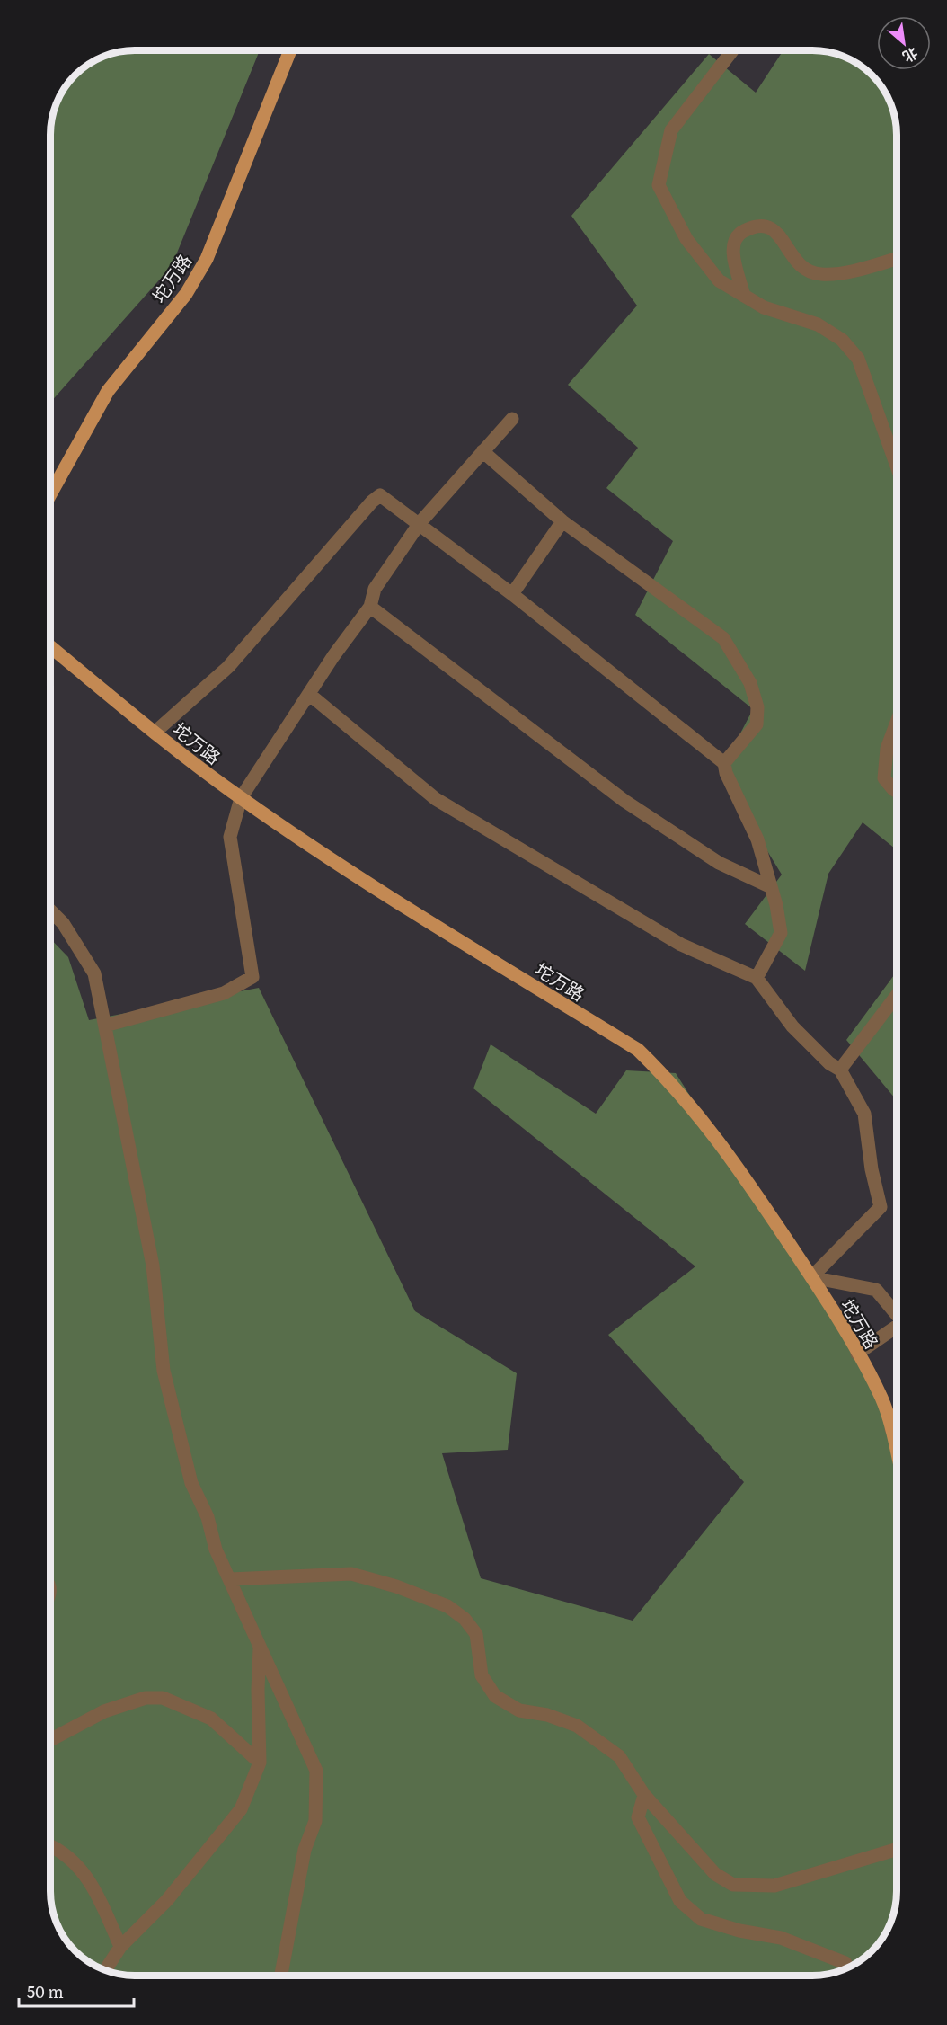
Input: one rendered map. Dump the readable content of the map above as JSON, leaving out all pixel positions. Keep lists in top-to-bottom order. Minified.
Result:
{"streets":{"main road":["坨万路"]},"scale_bar":"50 m","north":"bottom right"}
